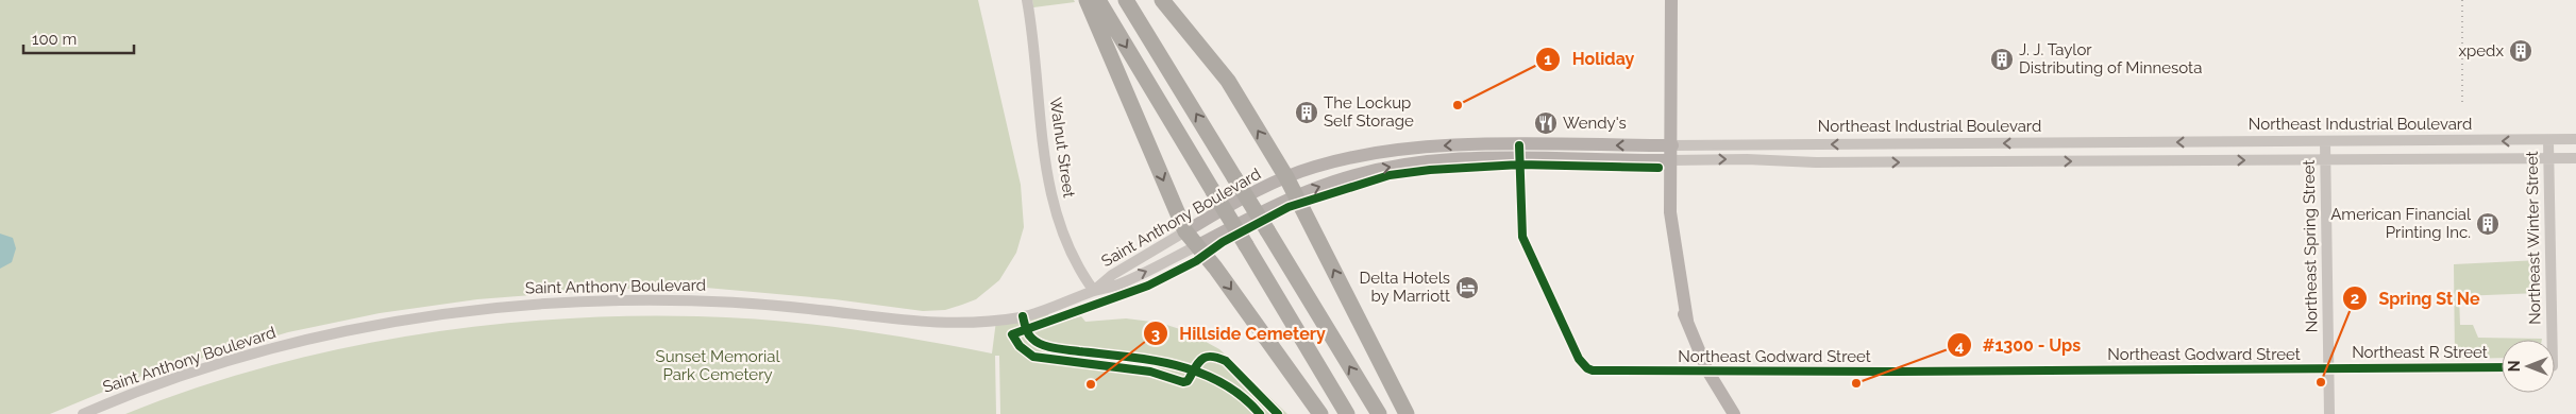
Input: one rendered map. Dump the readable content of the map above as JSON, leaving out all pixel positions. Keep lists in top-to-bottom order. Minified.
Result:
{"streets":{"main road":["Northeast Industrial Boulevard","Saint Anthony Boulevard"],"street":["Walnut Street","Northeast Winter Street","Northeast Spring Street","Northeast R Street","Northeast Godward Street"]},"crossings":[["Northeast Industrial Boulevard","Saint Anthony Boulevard"],["Northeast Industrial Boulevard","Northeast Winter Street"],["Northeast Industrial Boulevard","Northeast Spring Street"],["Northeast Industrial Boulevard","Northeast Godward Street"],["Walnut Street","Saint Anthony Boulevard"],["Northeast Spring Street","Northeast R Street"],["Northeast Spring Street","Northeast Godward Street"],["Northeast R Street","Northeast Godward Street"]],"parks":["Sunset Memorial Park Cemetery"],"places":{"building":["xpedx","J. J. Taylor Distributing of Minnesota","The Lockup Self Storage","American Financial Printing Inc."],"other":["Holiday","Spring St Ne","#1300 - Ups","Hillside Cemetery"],"restaurant":["Wendy's"],"hotel":["Delta Hotels by Marriott"]},"scale_bar":"100 m","north":"left"}
